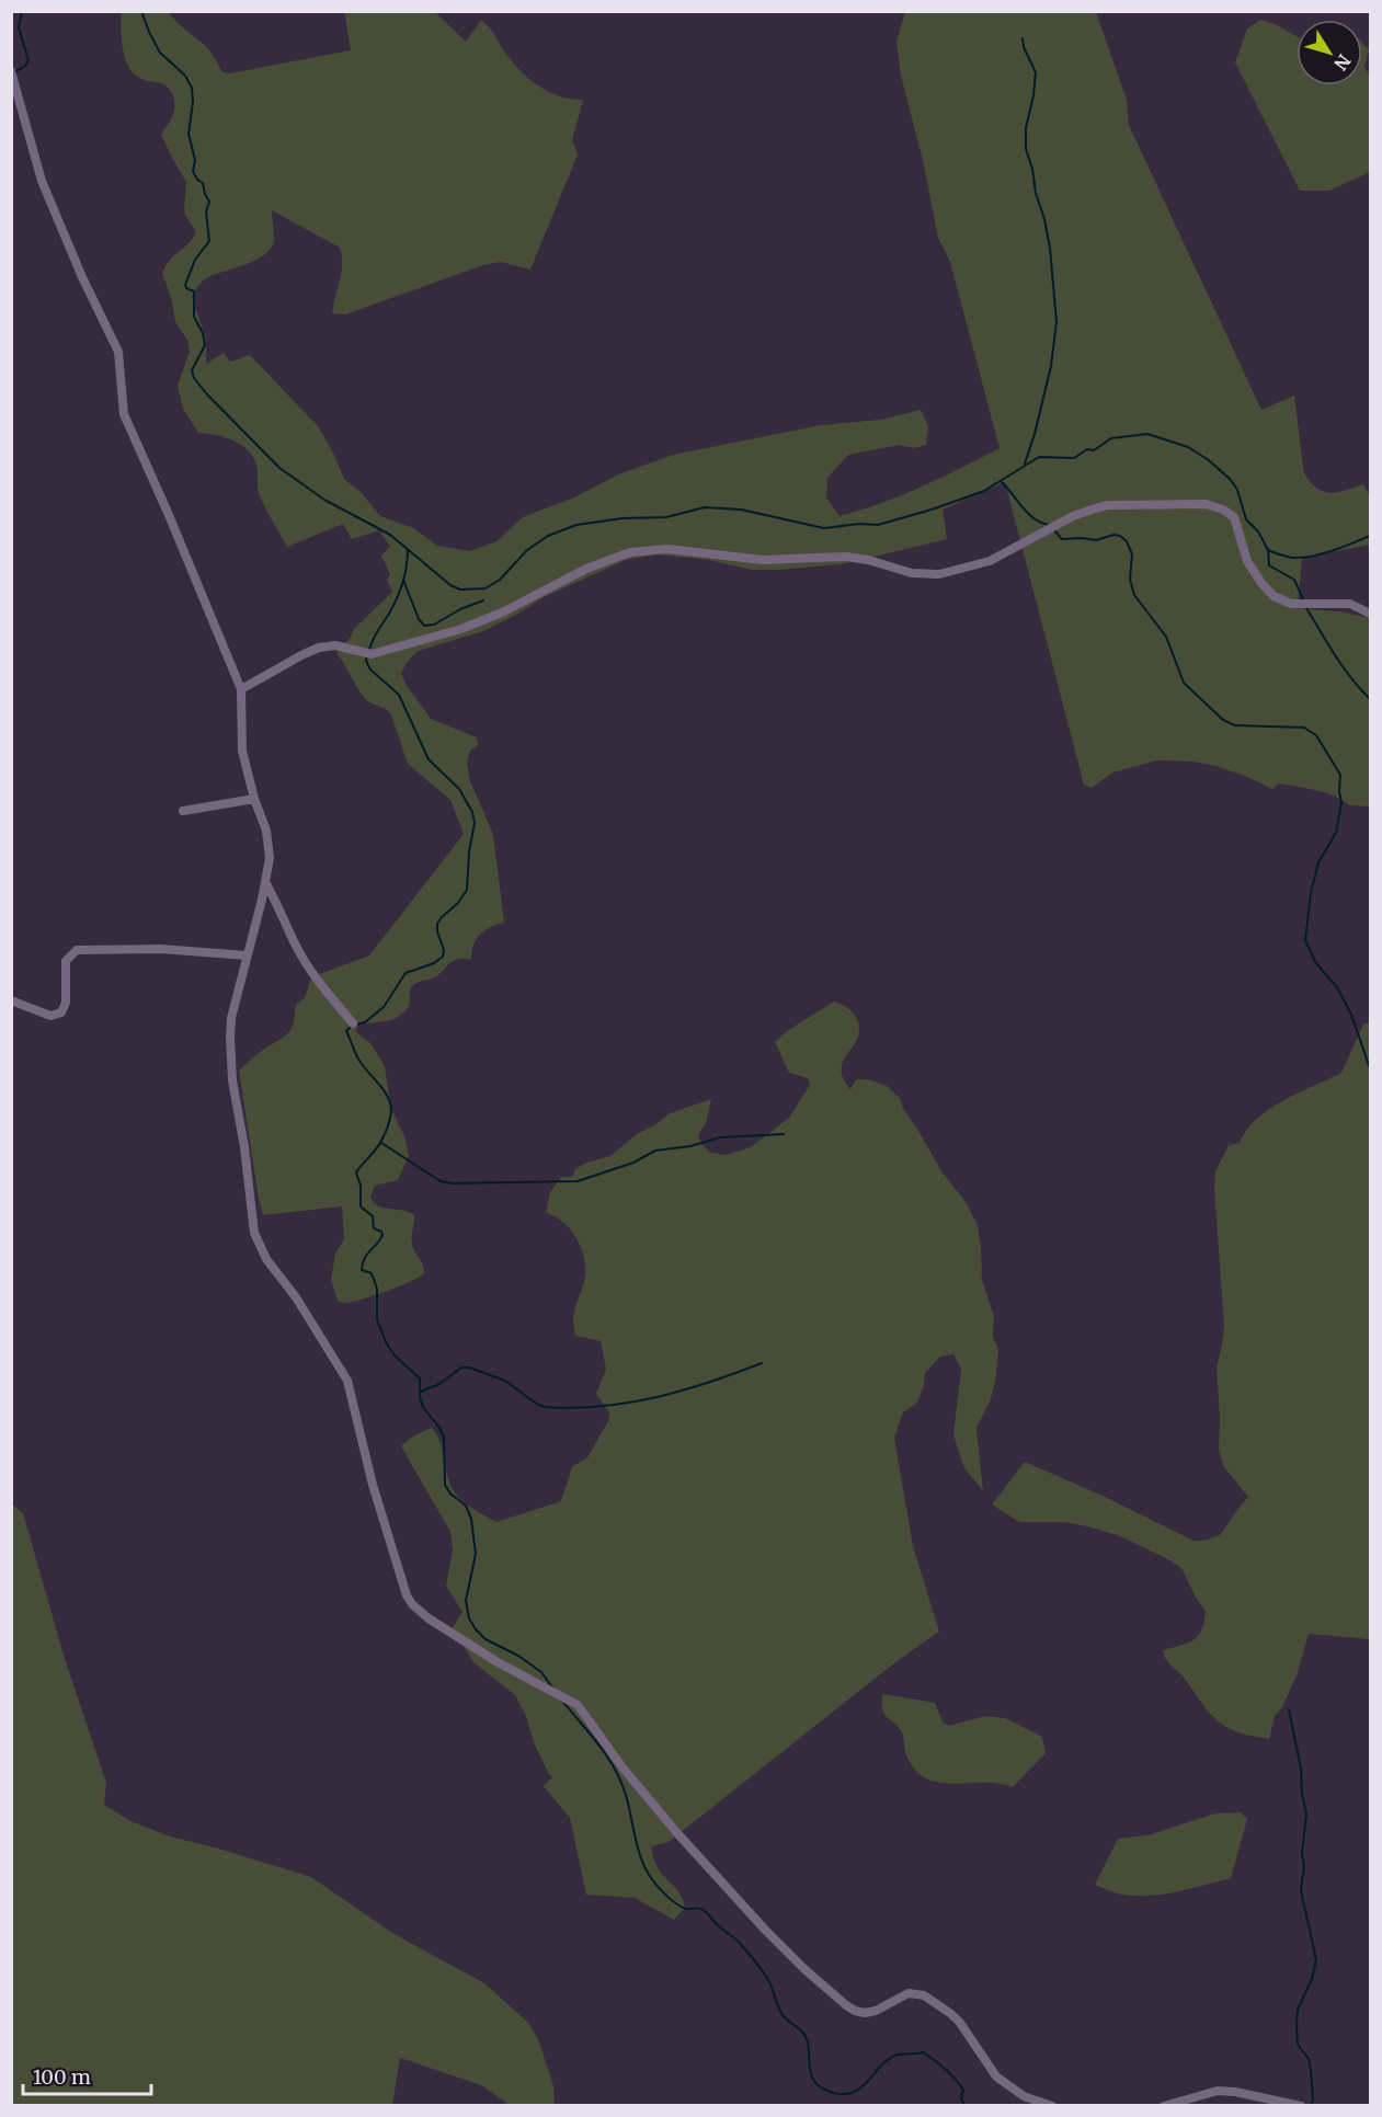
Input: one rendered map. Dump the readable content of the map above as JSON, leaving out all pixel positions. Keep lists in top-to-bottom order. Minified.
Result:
{"scale_bar":"100 m","north":"bottom right"}
